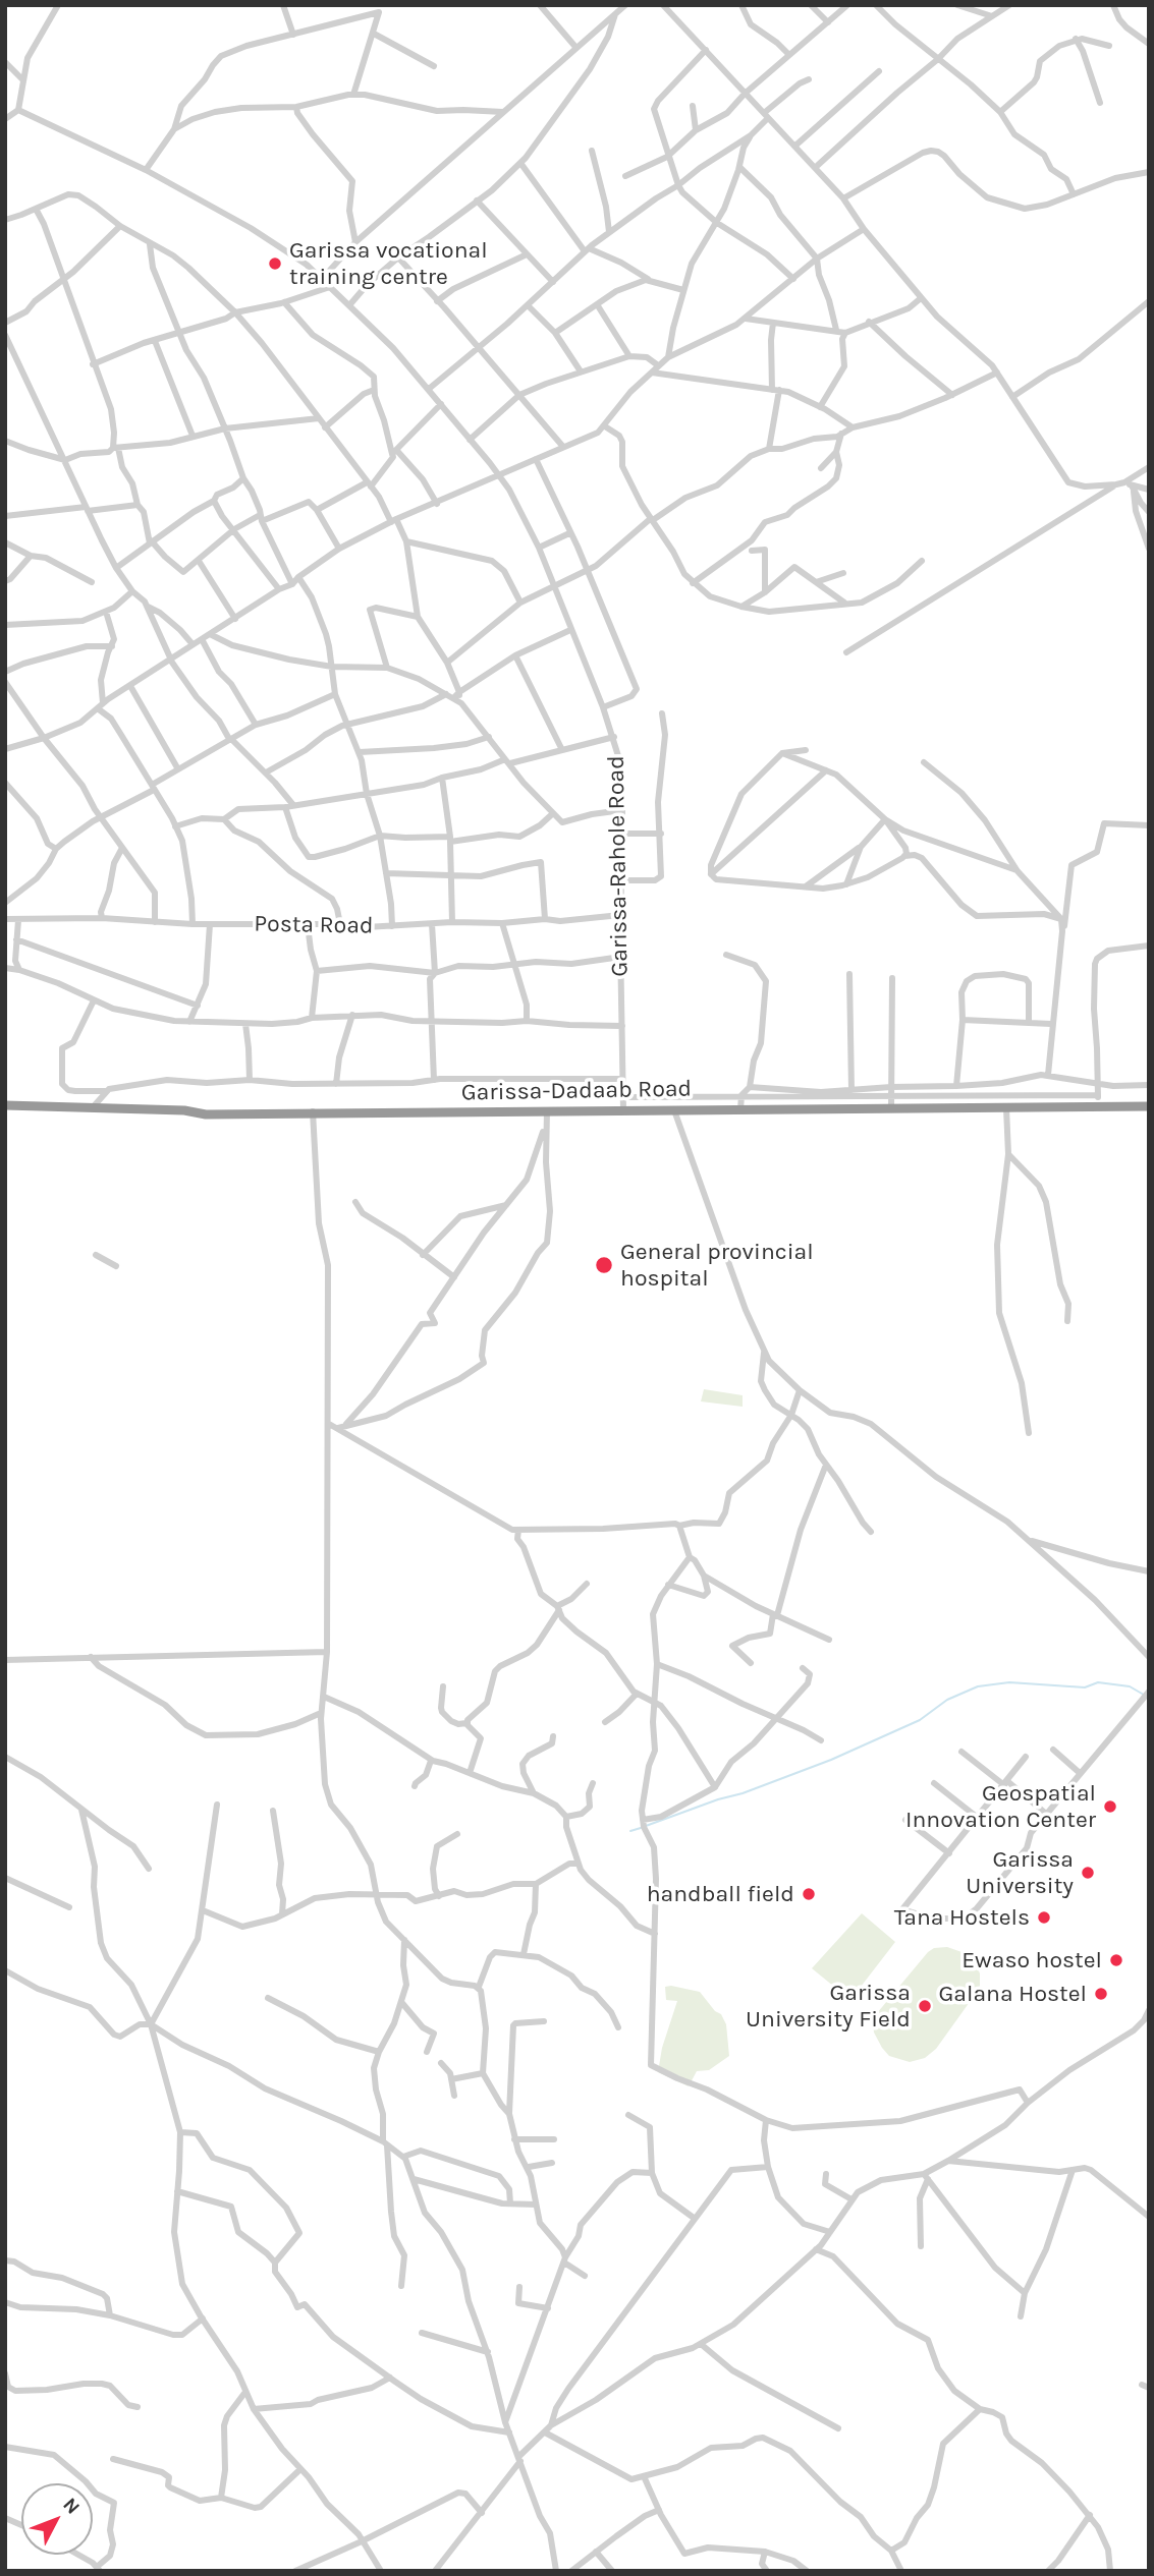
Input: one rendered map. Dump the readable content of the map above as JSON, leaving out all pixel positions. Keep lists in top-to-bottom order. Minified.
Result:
{"streets":{"highway":["Garissa-Dadaab Road"],"street":["Garissa-Rahole Road","Posta Road"]},"crossings":[["Garissa-Rahole Road","Posta Road"],["Garissa-Rahole Road","Garissa-Dadaab Road"]],"places":["Garissa vocational training centre","General provincial hospital","Geospatial Innovation Center","Garissa University","handball field","Tana Hostels","Ewaso hostel","Galana Hostel","Garissa University Field"],"north":"top right"}
